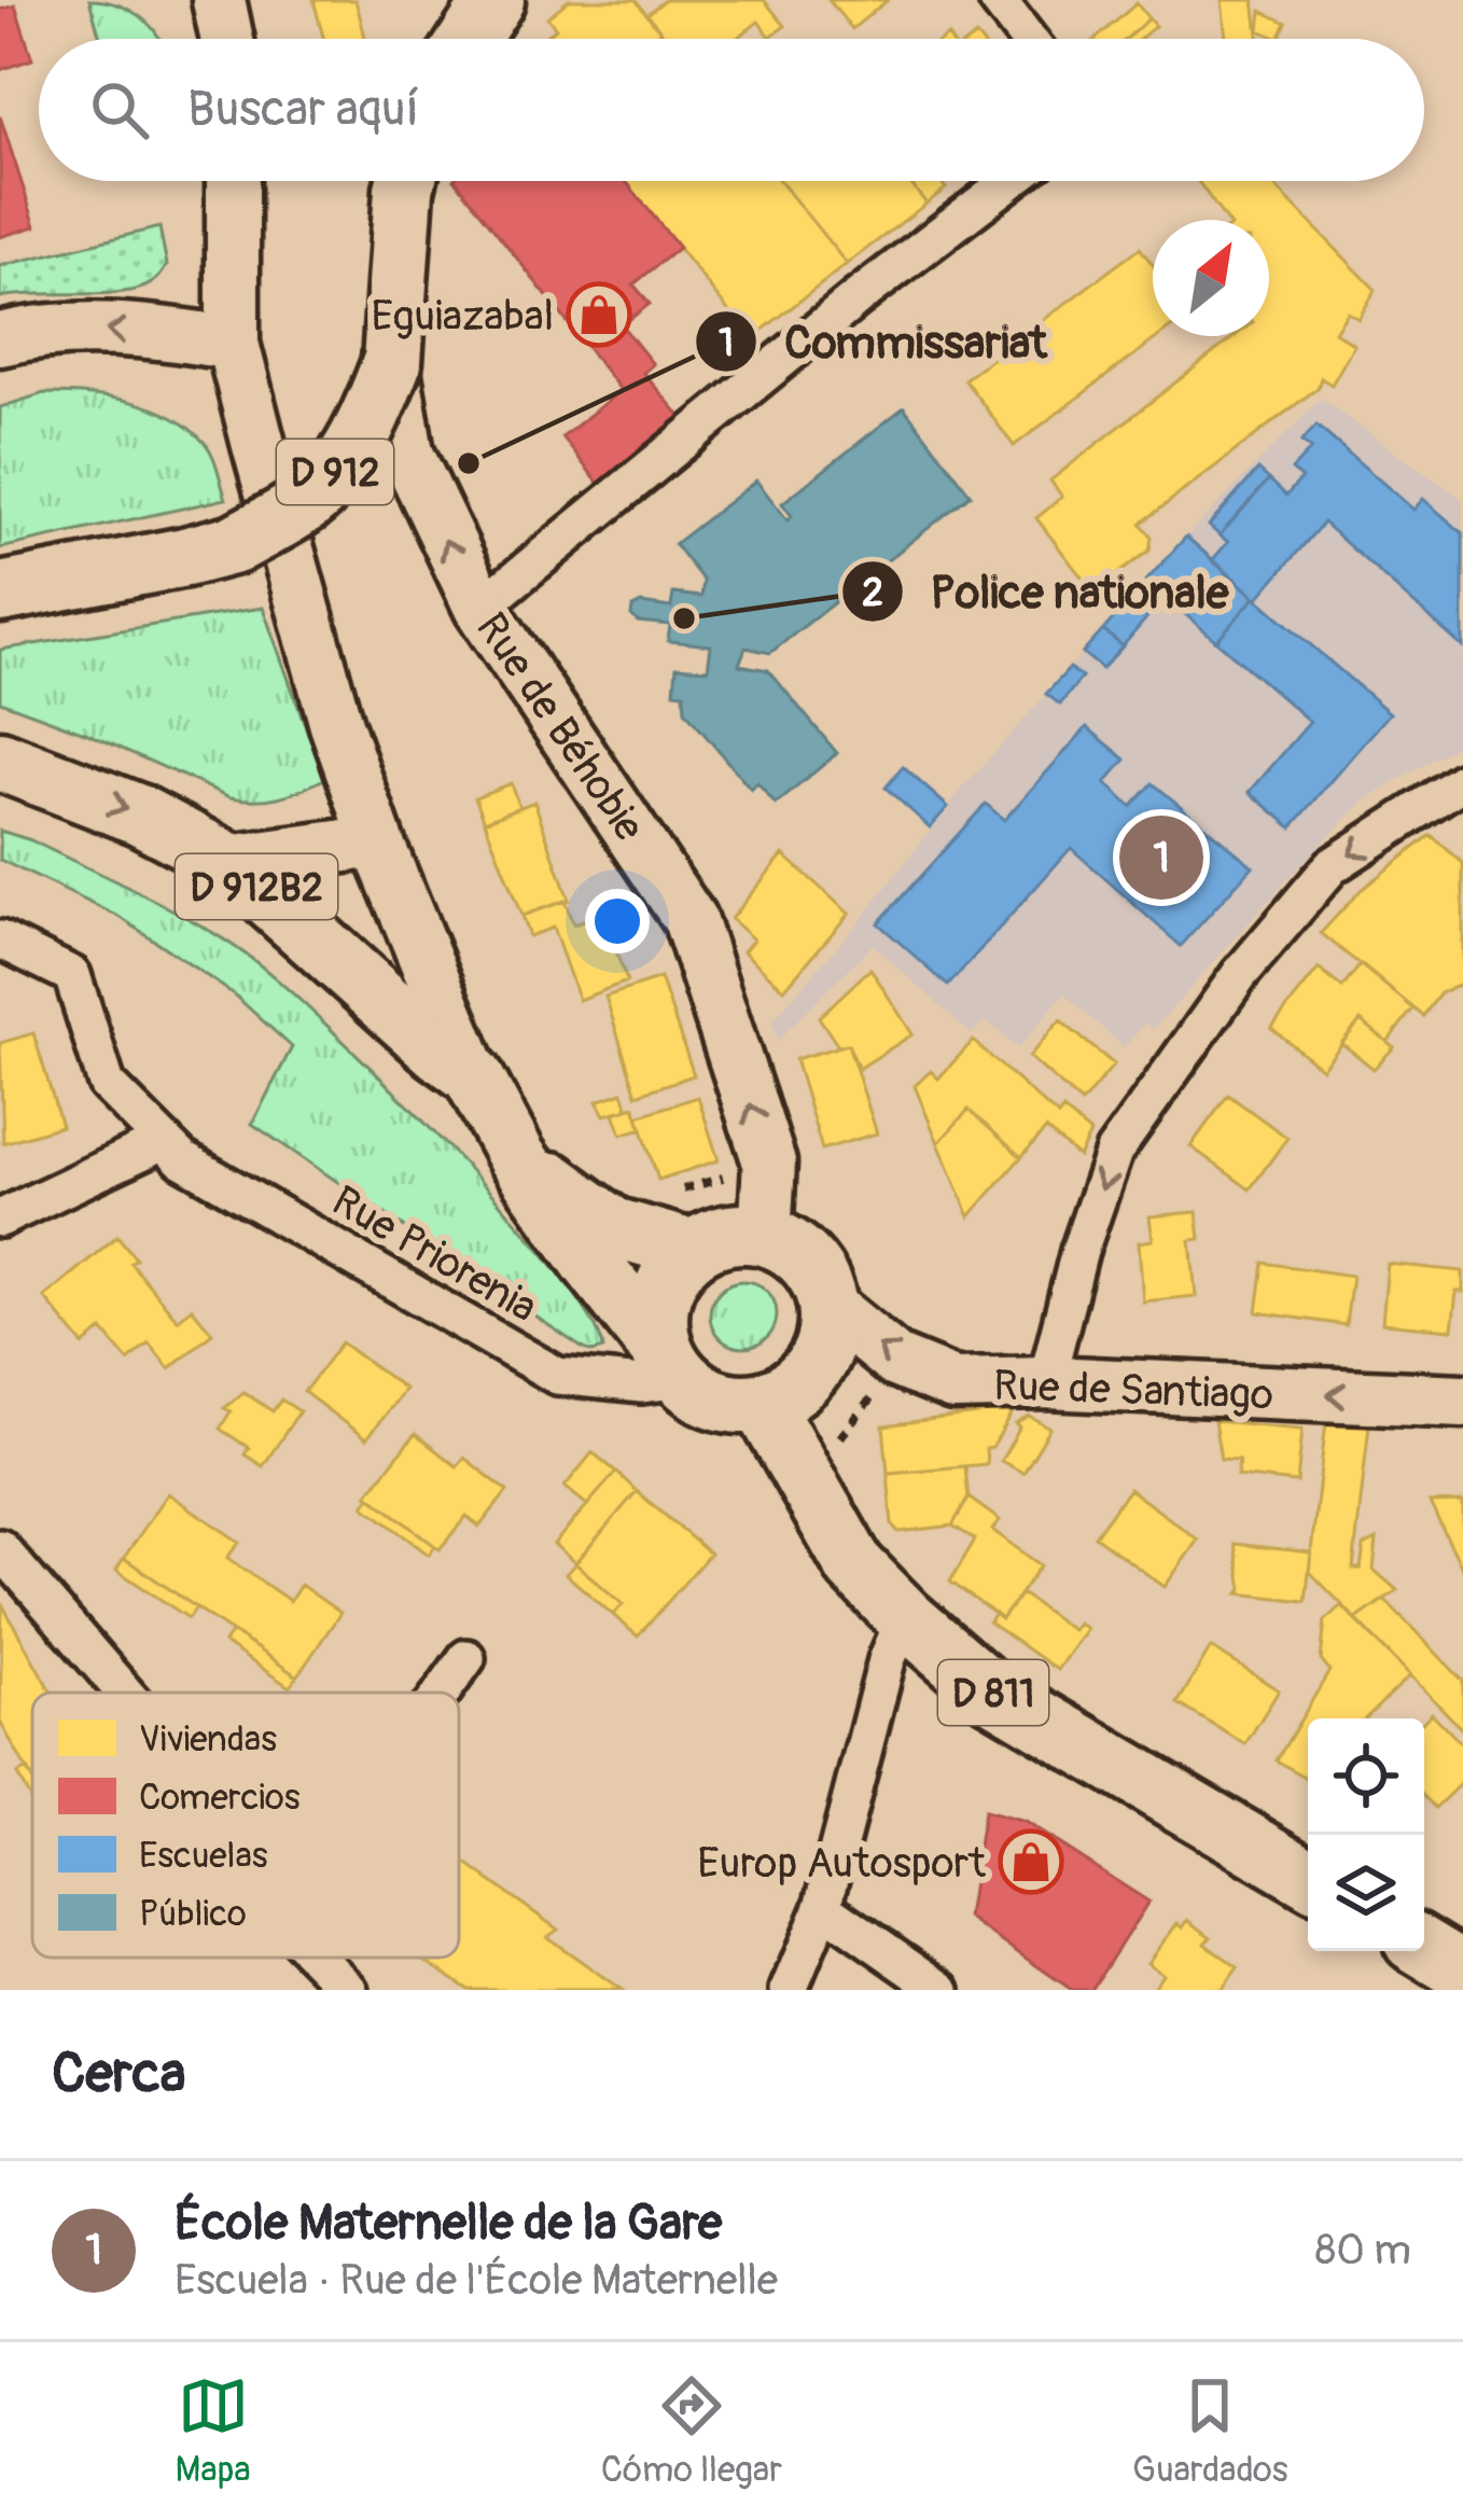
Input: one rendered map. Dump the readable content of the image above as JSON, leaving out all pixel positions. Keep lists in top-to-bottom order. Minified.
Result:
{"streets":{"main road":["D 912","Rue de Béhobie","D 912B2","Rue de Santiago","D 811"],"street":["Rue Priorenia"]},"crossings":[["Rue de Béhobie","Rue Priorenia"],["Rue de Béhobie","Rue de Santiago"],["Rue de Béhobie","D 811"],["Rue Priorenia","Rue de Santiago"],["Rue Priorenia","D 811"],["Rue de Santiago","D 811"]],"places":{"shop":["Eguiazabal","Europ Autosport"],"other":["Commissariat","Police nationale"]},"legend":["Viviendas","Comercios","Escuelas","Público"],"north":"top right","page":{"search":"Buscar aquí","pins":"1","heading":"Cerca","list":[{"mark":"1","name":"École Maternelle de la Gare","note":"Escuela · Rue de l'École Maternelle","value":"80 m"}],"nav":["Mapa","Cómo llegar","Guardados"]}}
